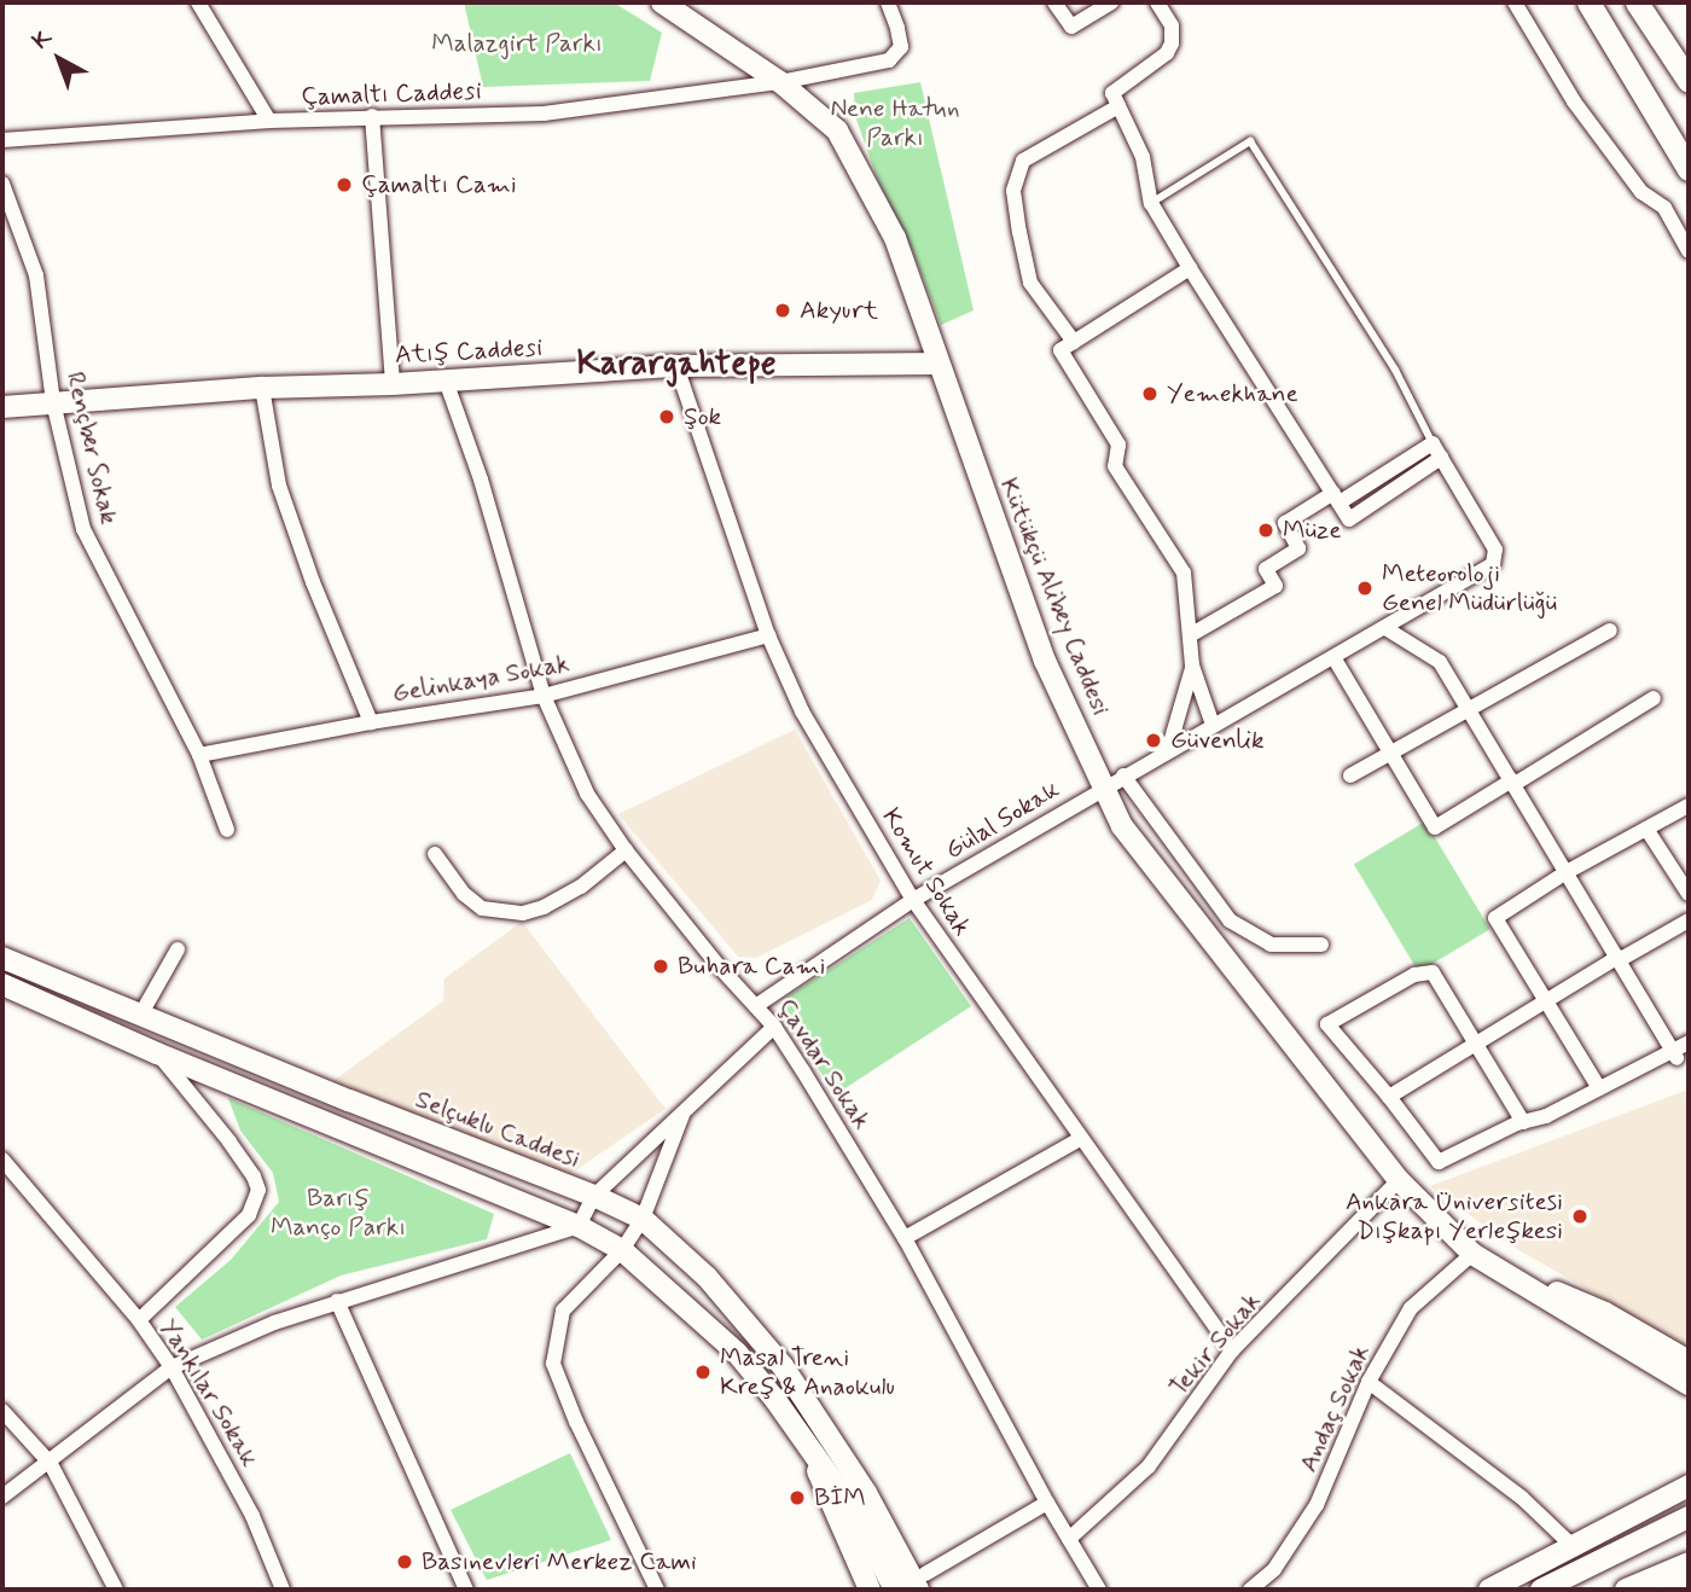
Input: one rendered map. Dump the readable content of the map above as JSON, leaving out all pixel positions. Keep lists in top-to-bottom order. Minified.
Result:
{"streets":{"main road":["Atış Caddesi","Kütükçü Alibey Caddesi","Selçuklu Caddesi"],"street":["Çamaltı Caddesi","Rençber Sokak","Gelinkaya Sokak","Gülal Sokak","Komut Sokak","Çavdar Sokak","Tekir Sokak","Yankılar Sokak","Andaç Sokak"]},"crossings":[["Çamaltı Caddesi","Kütükçü Alibey Caddesi"],["Atış Caddesi","Rençber Sokak"],["Atış Caddesi","Kütükçü Alibey Caddesi"],["Atış Caddesi","Komut Sokak"],["Atış Caddesi","Çavdar Sokak"],["Rençber Sokak","Gelinkaya Sokak"],["Kütükçü Alibey Caddesi","Gülal Sokak"],["Kütükçü Alibey Caddesi","Tekir Sokak"],["Kütükçü Alibey Caddesi","Andaç Sokak"],["Gelinkaya Sokak","Komut Sokak"],["Gelinkaya Sokak","Çavdar Sokak"],["Gülal Sokak","Komut Sokak"],["Gülal Sokak","Çavdar Sokak"],["Komut Sokak","Tekir Sokak"],["Çavdar Sokak","Tekir Sokak"]],"districts":["Karargahtepe"],"parks":["Malazgirt Parkı","Nene Hatun Parkı","Barış Manço Parkı"],"places":["Çamaltı Cami","Akyurt","Yemekhane","Şok","Müze","Meteoroloji Genel Müdürlüğü","Güvenlik","Buhara Cami","Ankara Üniversitesi Dışkapı Yerleşkesi","Masal Treni Kreş & Anaokulu","BİM","Basınevleri Merkez Cami"],"north":"top left"}
